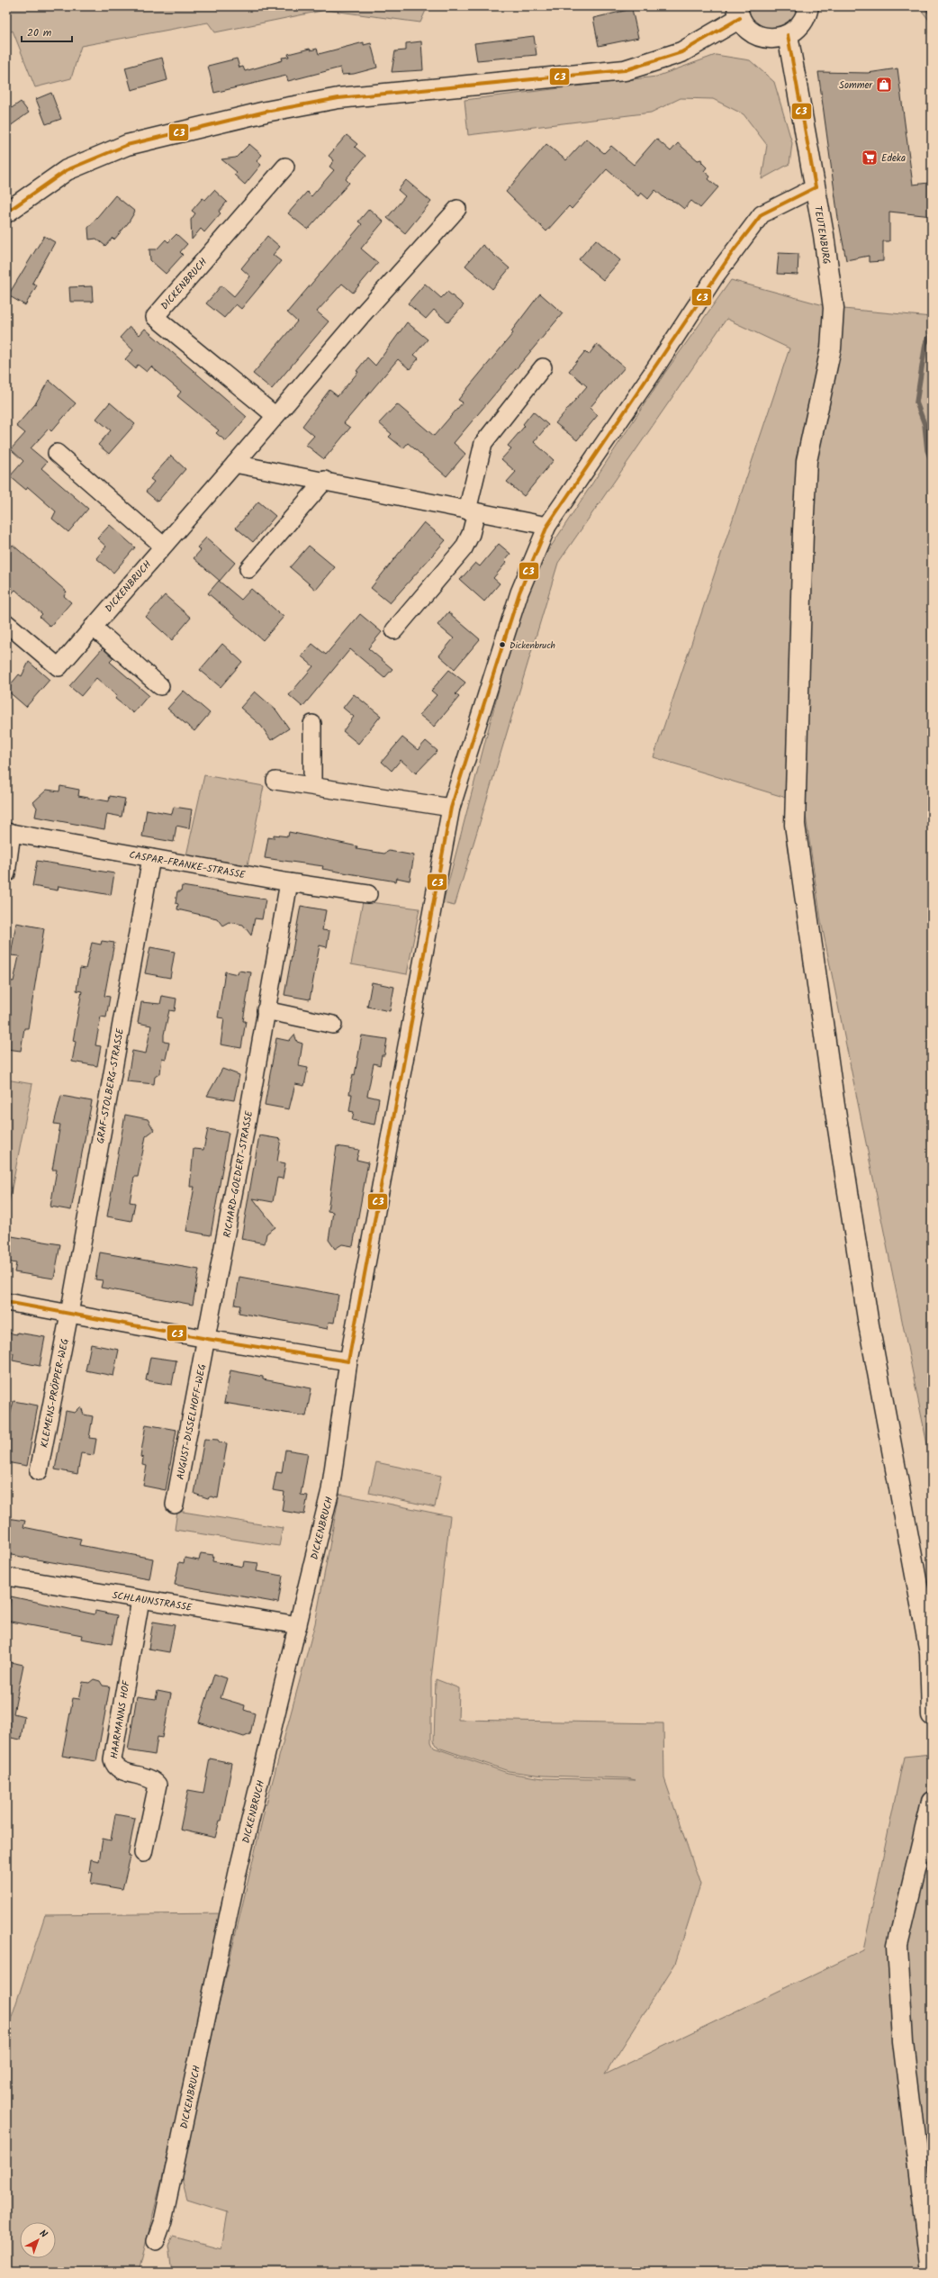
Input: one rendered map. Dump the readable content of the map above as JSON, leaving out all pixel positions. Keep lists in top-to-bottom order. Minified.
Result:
{"streets":{"main road":["TEUTENBURG"],"street":["DICKENBRUCH","CASPAR-FRANKE-STRASSE","GRAF-STOLBERG-STRASSE","RICHARD-GOEDERT-STRASSE","KLEMENS-PRÖPPER-WEG","AUGUST-DISSELHOFF-WEG","SCHLAUNSTRASSE","HAARMANNS HOF"]},"crossings":[["TEUTENBURG","DICKENBRUCH"],["DICKENBRUCH","SCHLAUNSTRASSE"],["CASPAR-FRANKE-STRASSE","GRAF-STOLBERG-STRASSE"],["CASPAR-FRANKE-STRASSE","RICHARD-GOEDERT-STRASSE"],["GRAF-STOLBERG-STRASSE","KLEMENS-PRÖPPER-WEG"],["RICHARD-GOEDERT-STRASSE","AUGUST-DISSELHOFF-WEG"],["SCHLAUNSTRASSE","HAARMANNS HOF"]],"places":{"shop":["Sommer"],"supermarket":["Edeka"],"other":["Dickenbruch"]},"lines":["transit line C3"],"scale_bar":"20 m","north":"top right"}
